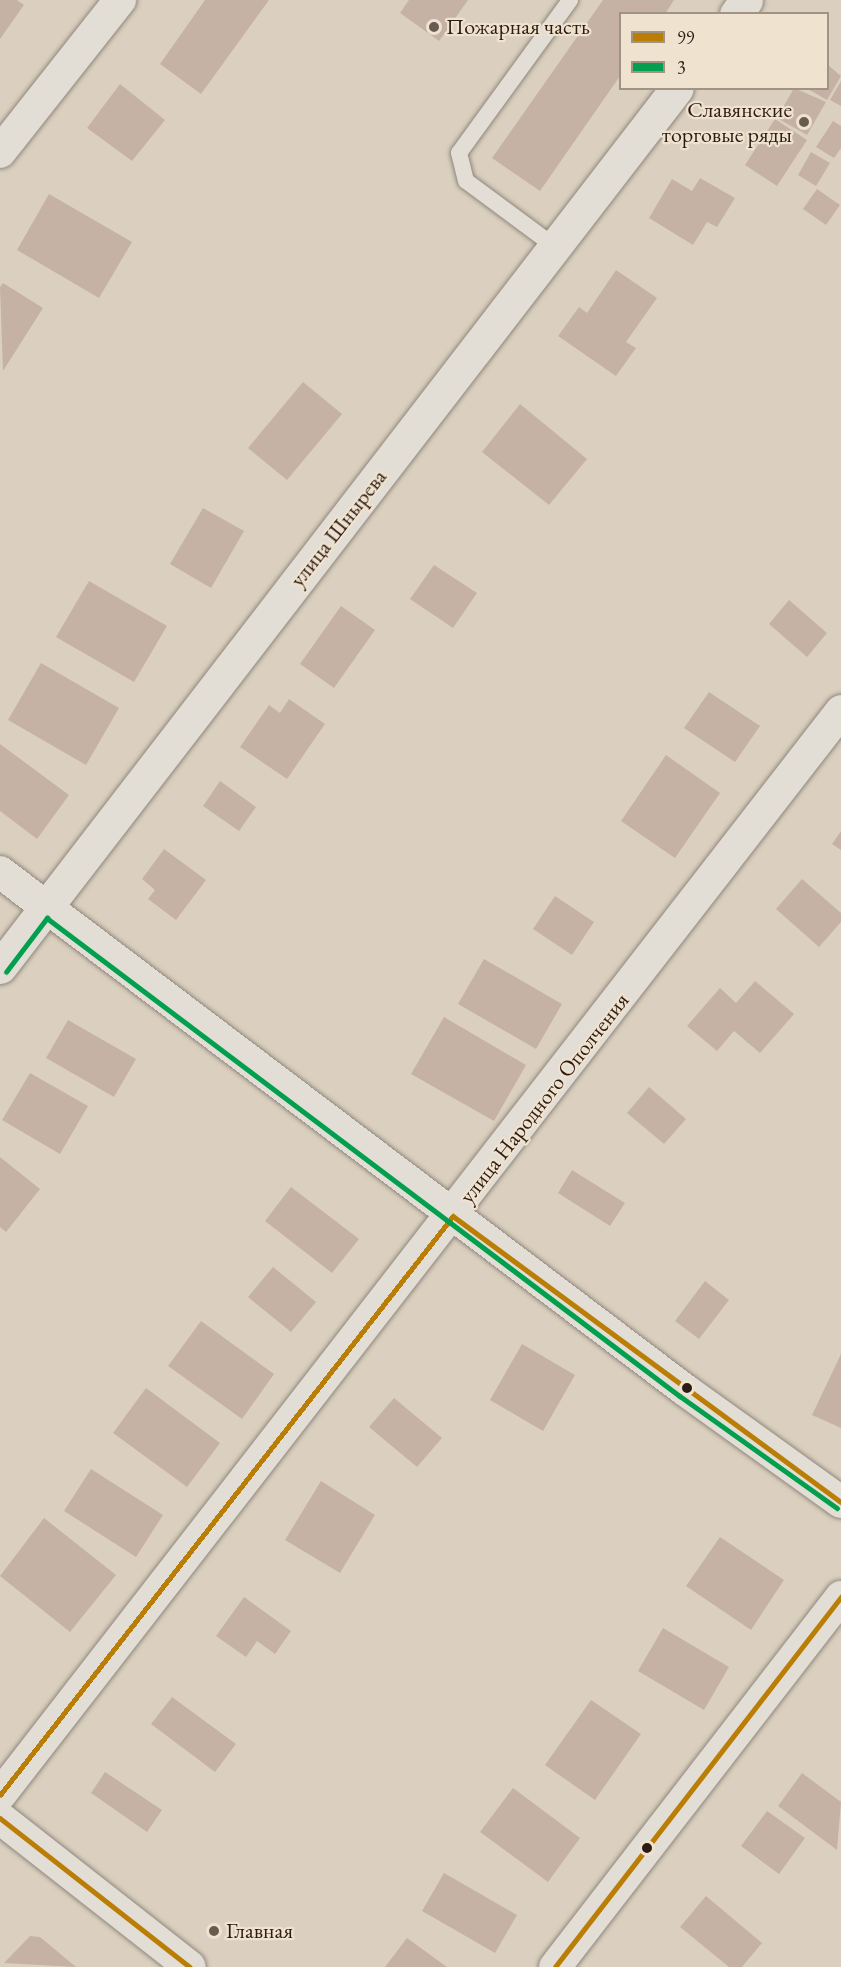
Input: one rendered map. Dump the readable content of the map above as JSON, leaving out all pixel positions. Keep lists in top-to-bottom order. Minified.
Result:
{"streets":{"street":["улица Шнырева","улица Народного Ополчения"]},"places":["Пожарная часть","Славянские торговые ряды","Главная"],"lines":["transit line 3","transit line 99"],"legend":["99","3"]}
